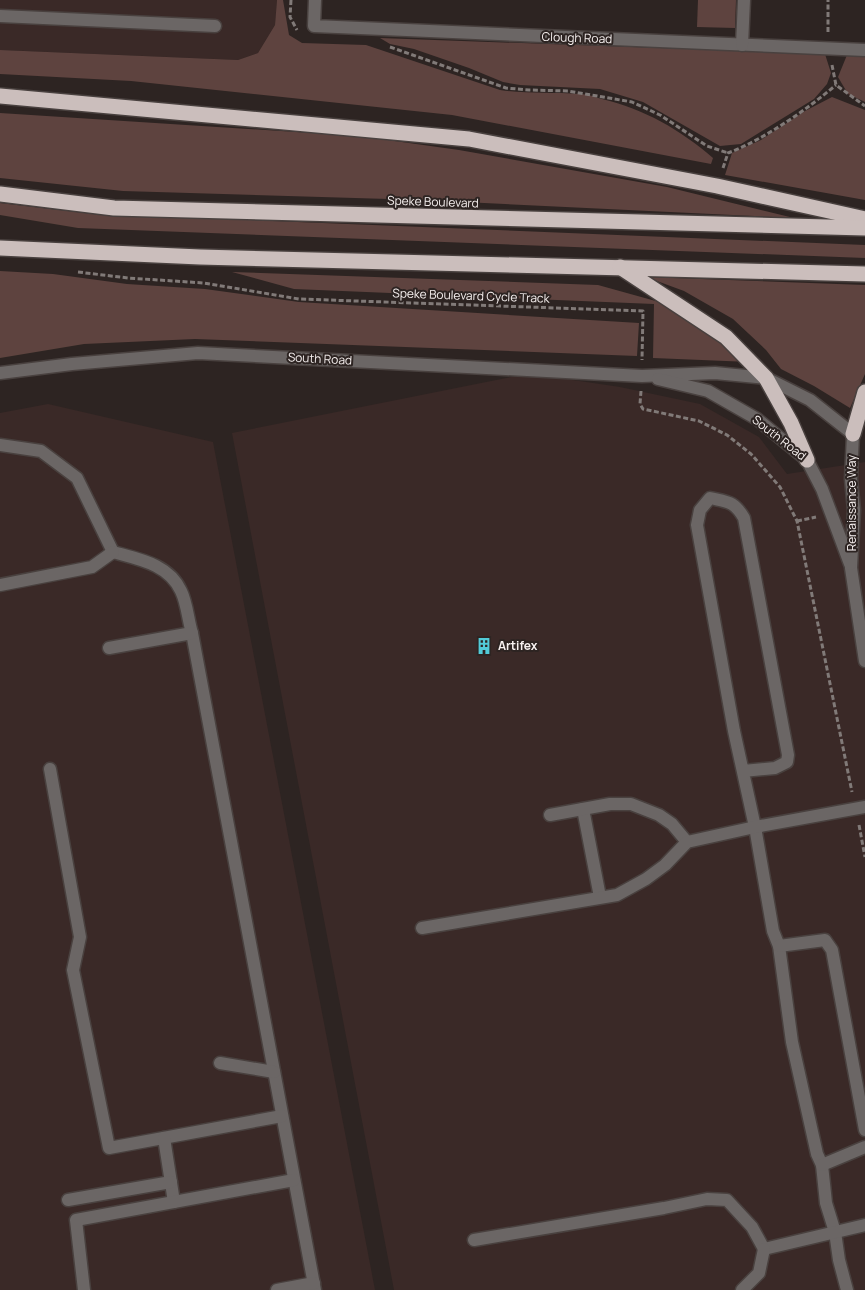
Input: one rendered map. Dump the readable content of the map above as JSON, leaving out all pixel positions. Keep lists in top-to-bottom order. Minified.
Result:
{"streets":{"highway":["Speke Boulevard"],"street":["Clough Road","South Road","Renaissance Way"],"path":["Speke Boulevard Cycle Track"]},"crossings":[["Speke Boulevard Cycle Track","South Road"],["South Road","Renaissance Way"]],"places":{"building":["Artifex"]}}
